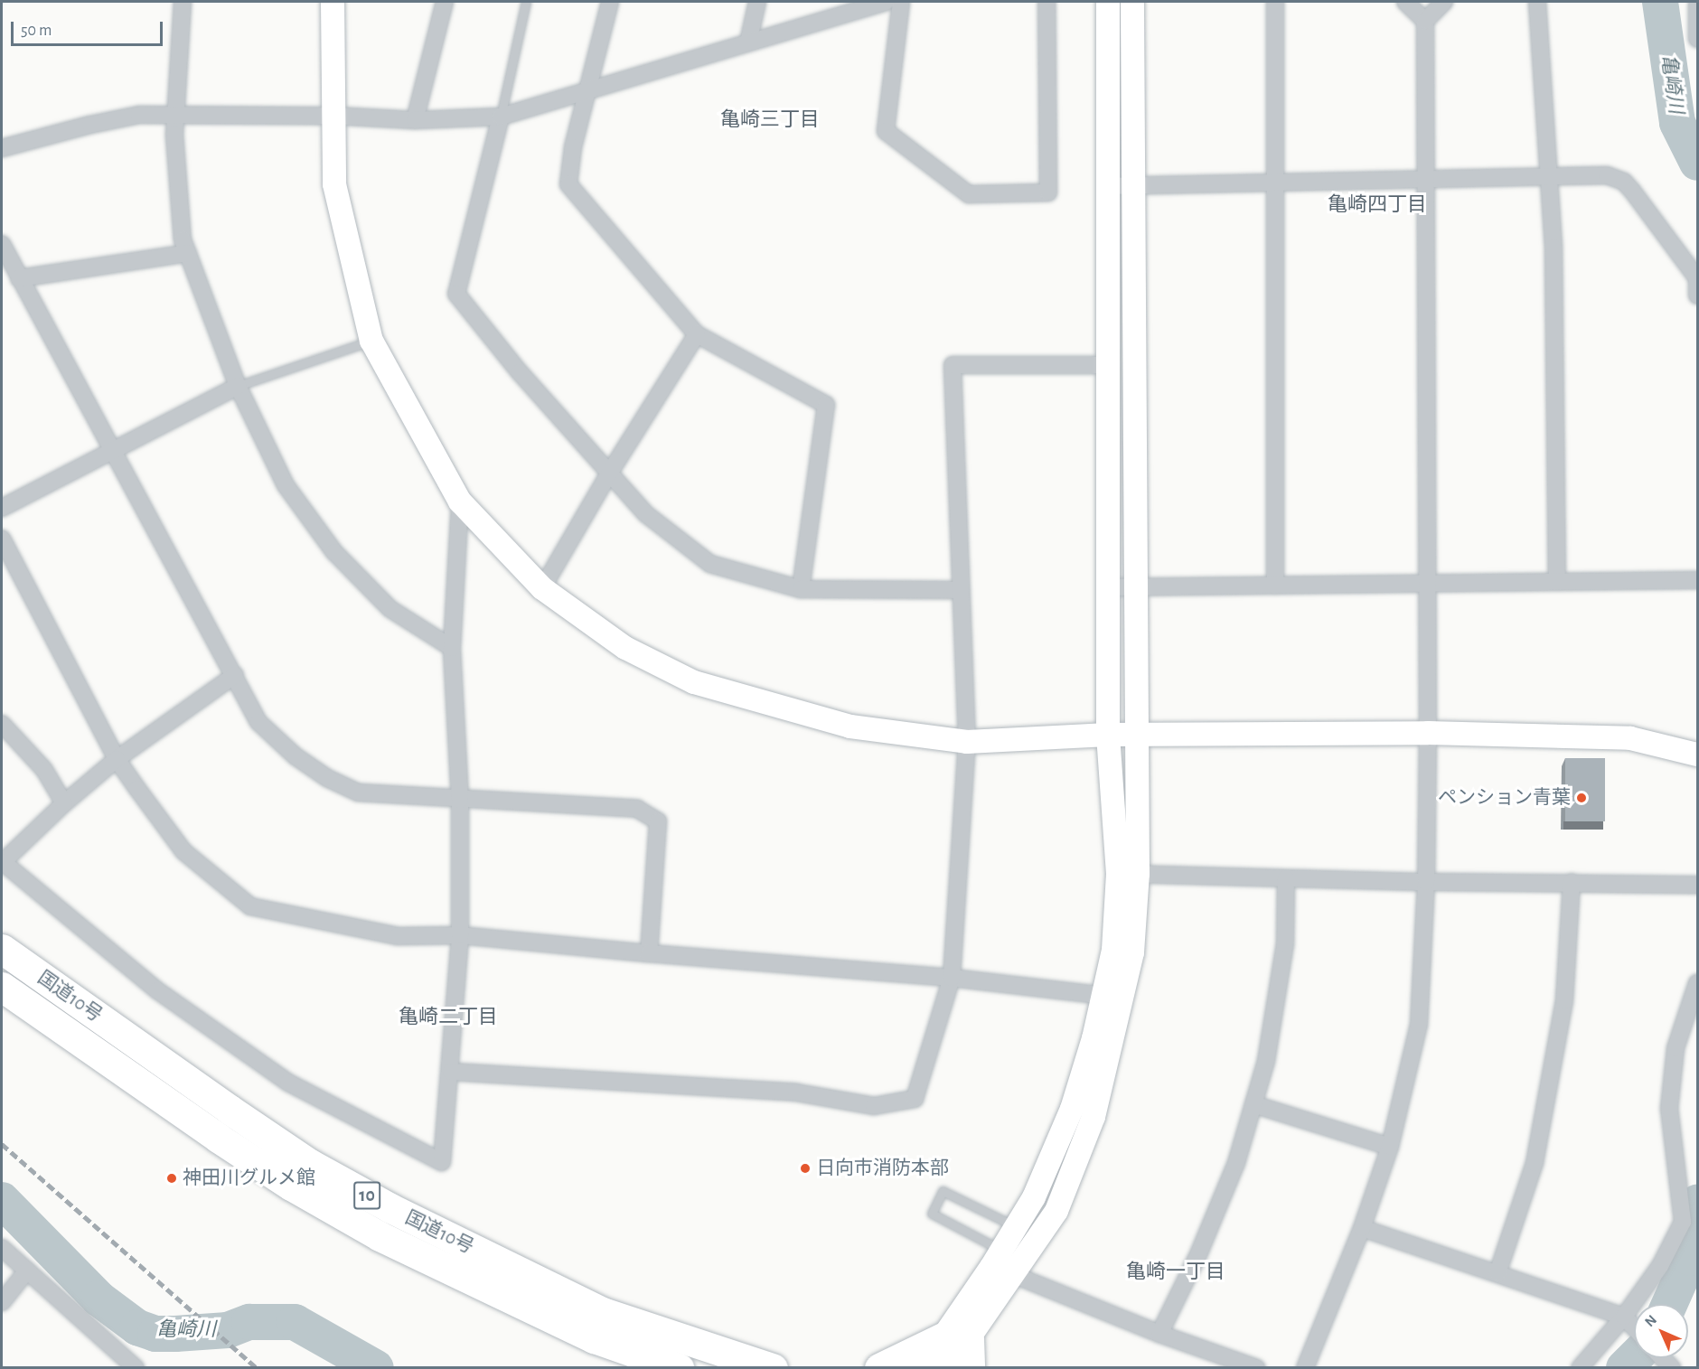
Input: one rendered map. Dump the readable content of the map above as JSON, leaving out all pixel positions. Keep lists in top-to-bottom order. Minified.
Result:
{"streets":{"highway":["国道10号","10"]},"districts":["亀崎三丁目","亀崎四丁目","亀崎二丁目","亀崎一丁目"],"water":["亀崎川"],"places":["ペンション青葉","日向市消防本部","神田川グルメ館"],"scale_bar":"50 m","north":"top left"}
